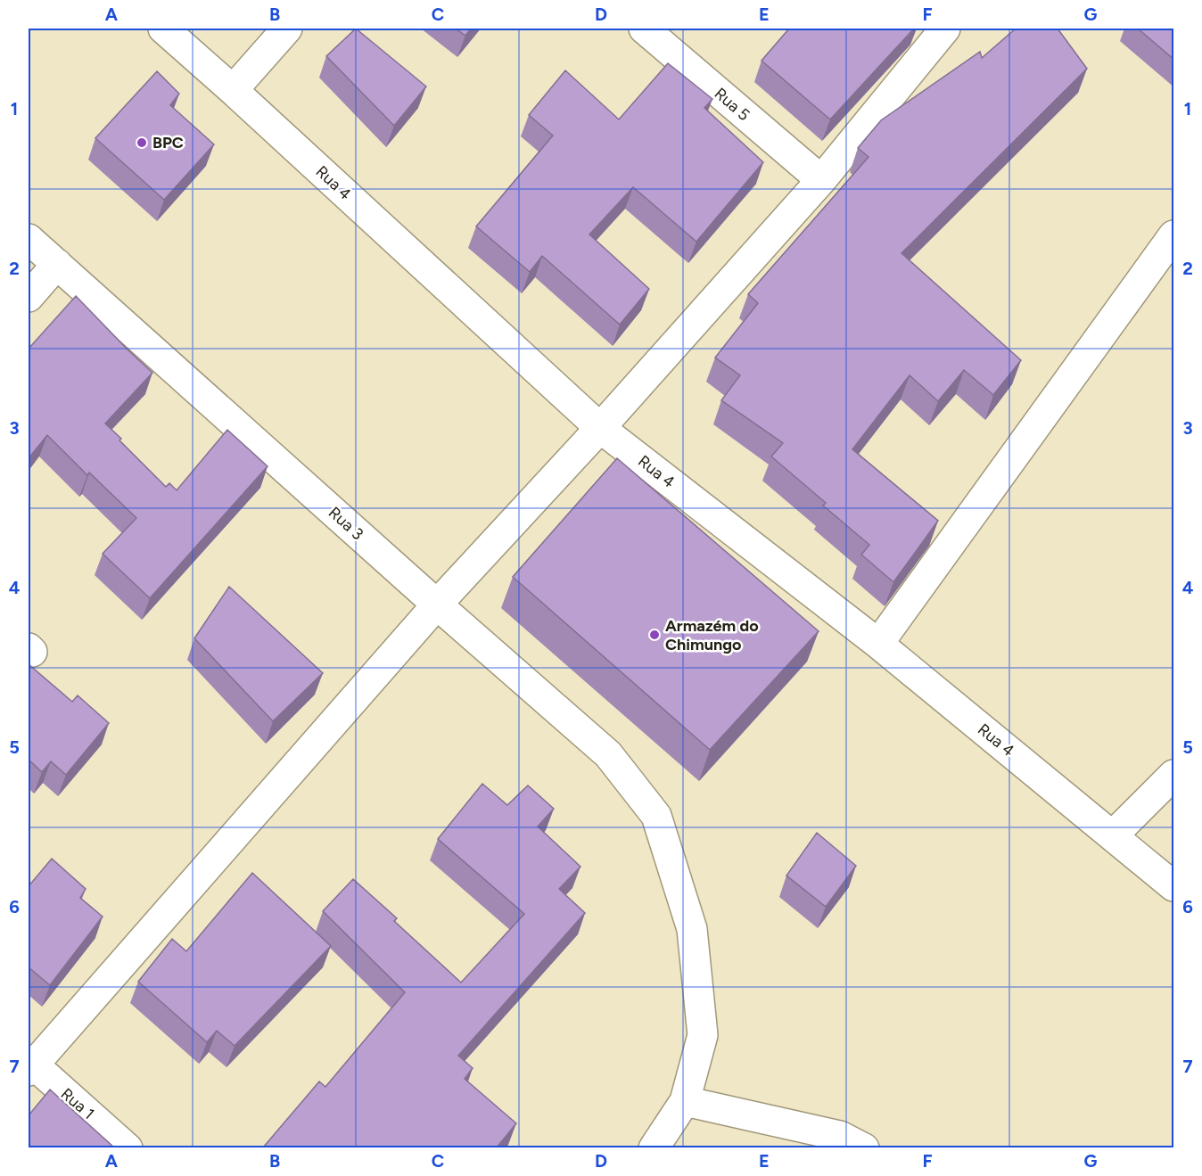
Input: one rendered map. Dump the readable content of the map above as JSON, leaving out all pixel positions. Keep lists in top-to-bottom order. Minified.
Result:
{"streets":{"street":["Rua 5","Rua 4","Rua 3","Rua 1"]},"places":["BPC","Armazém do Chimungo"],"grid":{"columns":["A","B","C","D","E","F","G"],"rows":["1","2","3","4","5","6","7"]}}
